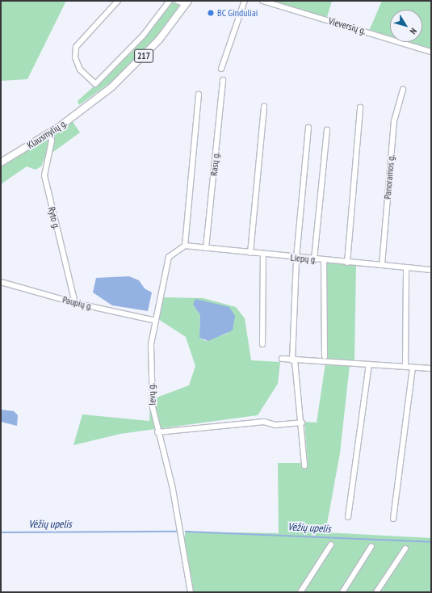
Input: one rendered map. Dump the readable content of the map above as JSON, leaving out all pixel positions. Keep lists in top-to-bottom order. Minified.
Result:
{"streets":{"main road":["217","Klausmylių g."],"street":["Vieversių g.","Rasų g.","Panoramos g.","Ryto g.","Liepų g.","Paupių g.","Ievų g."]},"crossings":[["Klausmylių g.","Ryto g."],["Rasų g.","Liepų g."],["Panoramos g.","Liepų g."],["Ryto g.","Paupių g."],["Liepų g.","Ievų g."],["Paupių g.","Ievų g."]],"water":["Vėžių upelis"],"places":["BC Ginduliai"],"north":"bottom right"}
